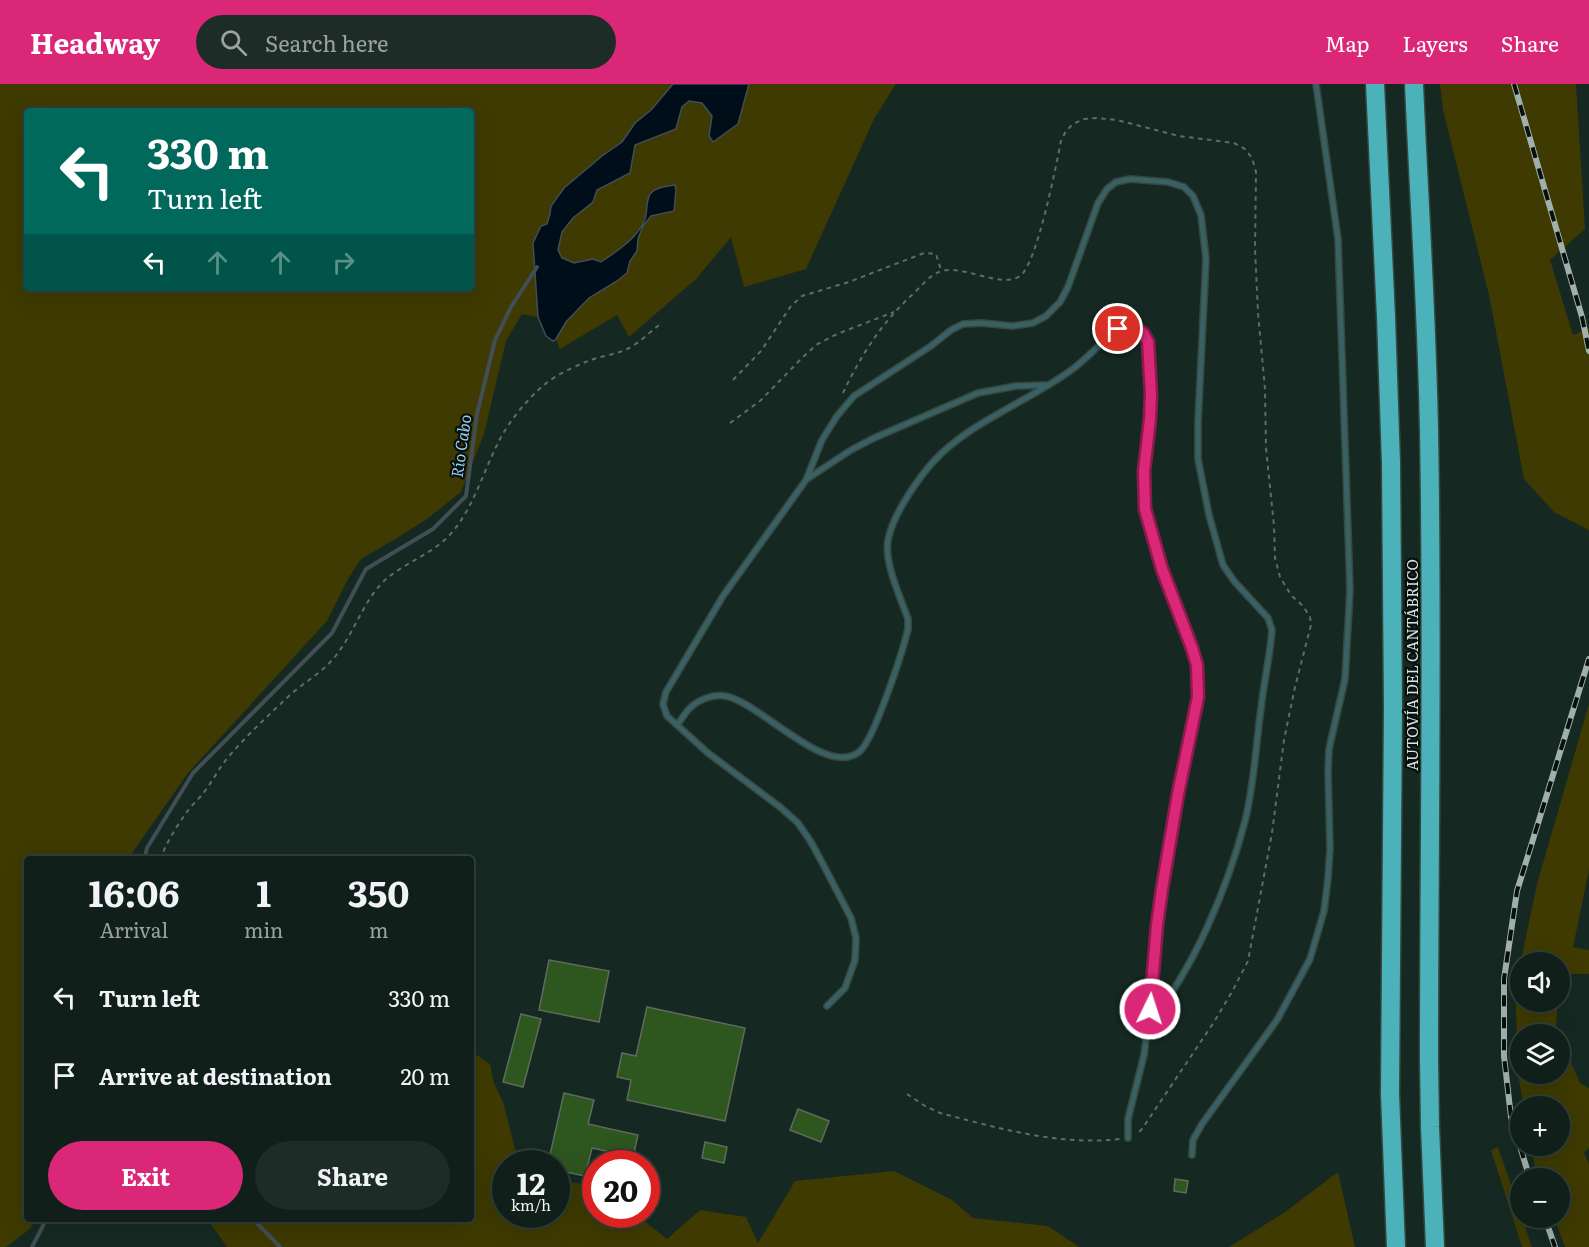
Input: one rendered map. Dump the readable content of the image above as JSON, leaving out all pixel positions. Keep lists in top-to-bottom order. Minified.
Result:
{"streets":{"highway":["AUTOVÍA DEL CANTÁBRICO"]},"water":["Río Cabo"],"page":{"header":"Headway","search":"Search here","nav":["Map","Layers","Share"],"turn":["330 m","Turn left"],"eta":["16:06","Arrival","1","min","350","m"],"map_buttons":["+","−"],"list":[{"name":"Turn left","value":"330 m"},{"name":"Arrive at destination","value":"20 m"}],"buttons":["Exit","Share"],"speed":"12 km/h","limit":"20"}}
